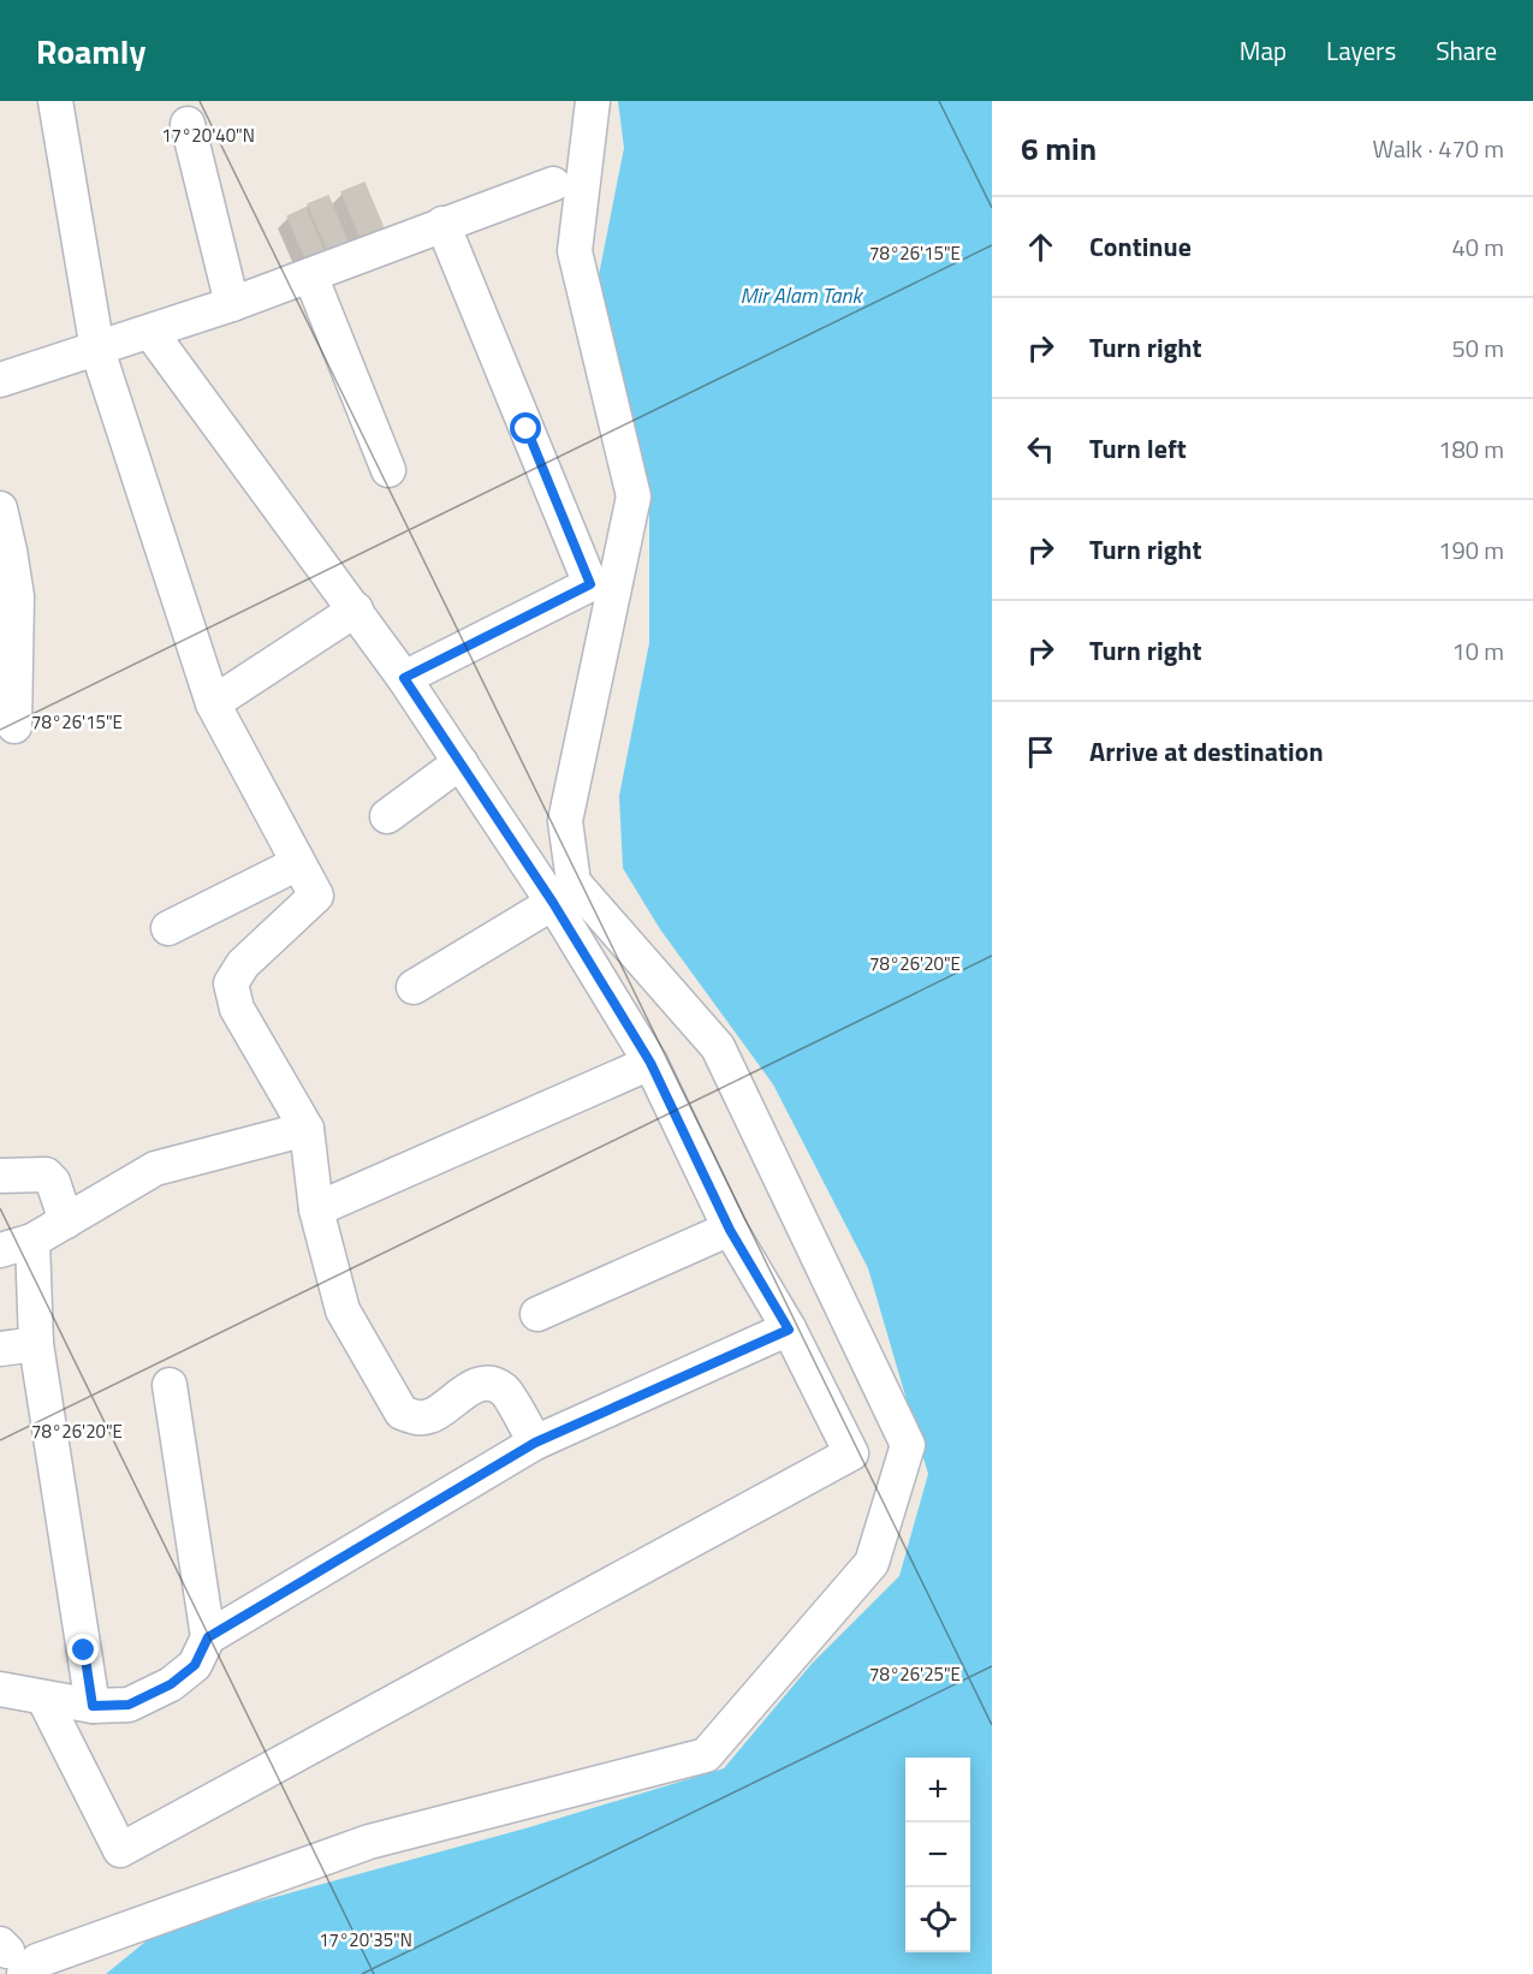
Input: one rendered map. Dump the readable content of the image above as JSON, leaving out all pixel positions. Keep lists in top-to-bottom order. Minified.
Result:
{"water":["Mir Alam Tank"],"page":{"header":"Roamly","nav":["Map","Layers","Share"],"heading":["6 min","Walk · 470 m"],"list":[["Continue","40 m"],["Turn right","50 m"],["Turn left","180 m"],["Turn right","190 m"],["Turn right","10 m"],"Arrive at destination"],"map_buttons":["+","−"]},"coordinates":["17°20'40\"N","78°26'15\"E","78°26'20\"E","78°26'25\"E","17°20'35\"N"]}
